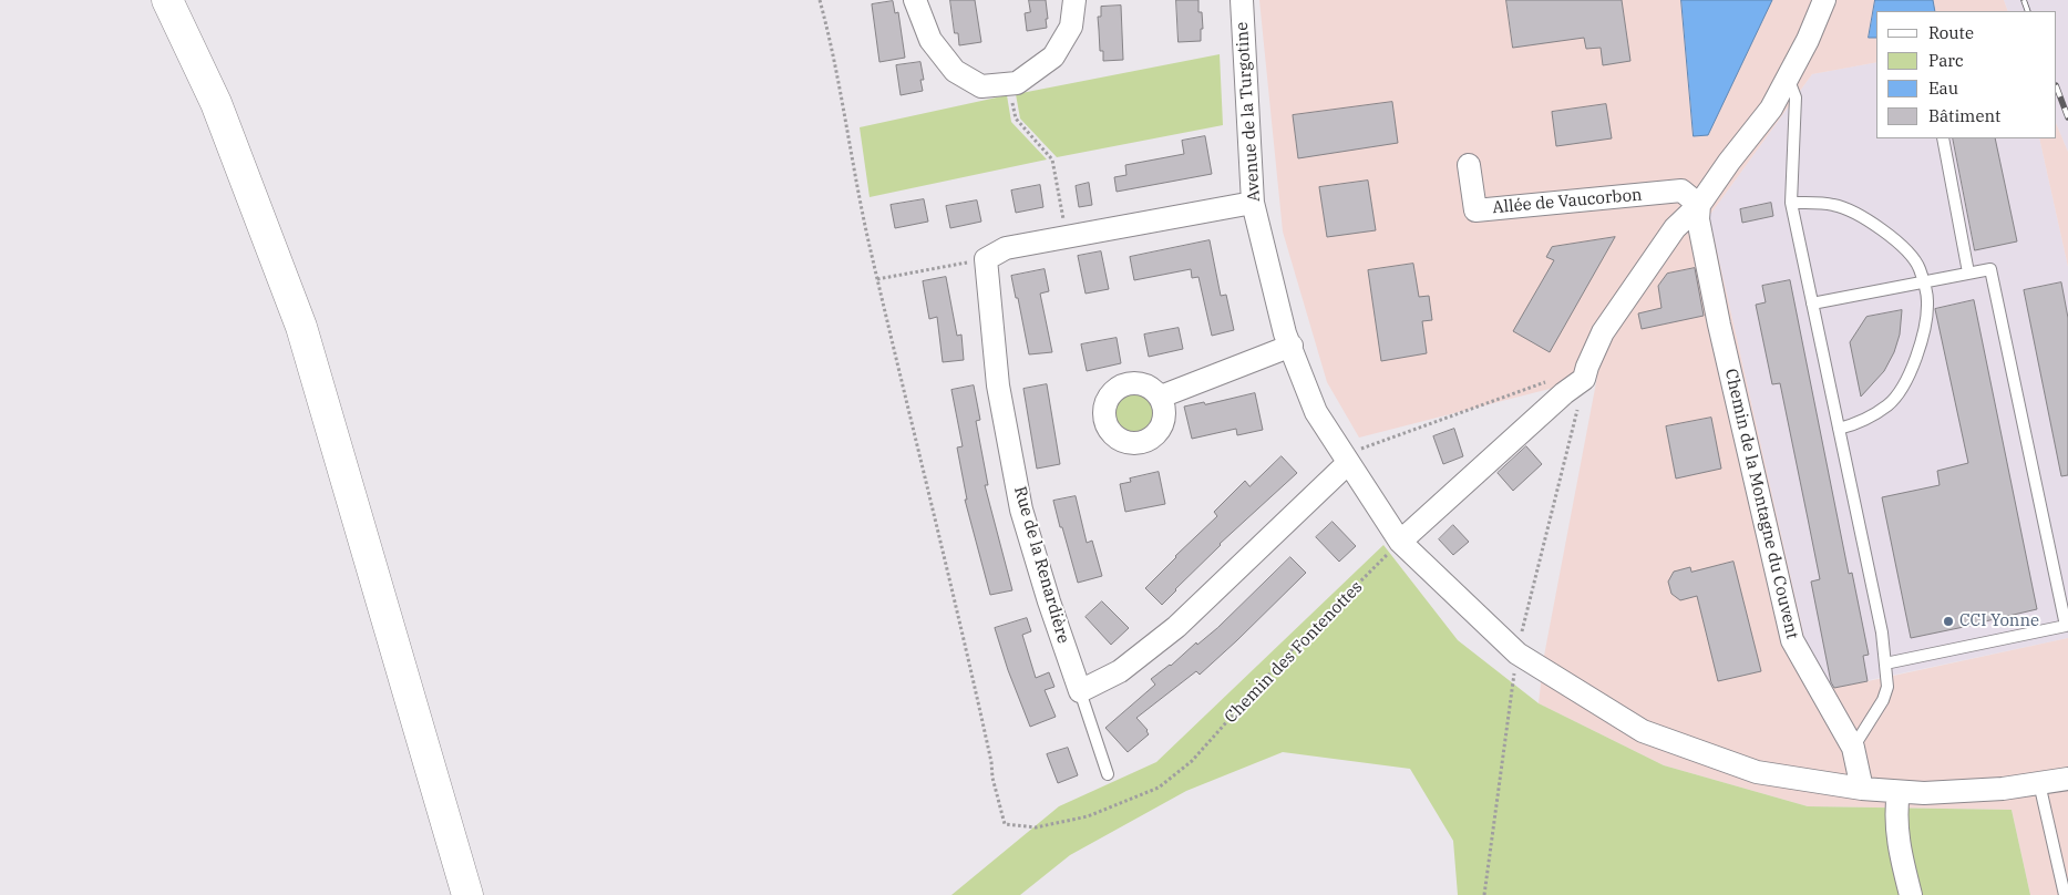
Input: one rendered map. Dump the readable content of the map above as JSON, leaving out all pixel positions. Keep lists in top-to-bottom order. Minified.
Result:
{"streets":{"street":["Avenue de la Turgotine","Allée de Vaucorbon","Chemin de la Montagne du Couvent","Rue de la Renardière"],"path":["Chemin des Fontenottes"]},"crossings":[["Avenue de la Turgotine","Chemin de la Montagne du Couvent"],["Avenue de la Turgotine","Chemin des Fontenottes"],["Allée de Vaucorbon","Chemin de la Montagne du Couvent"]],"places":["CCI Yonne"],"legend":["Route","Parc","Eau","Bâtiment"]}
